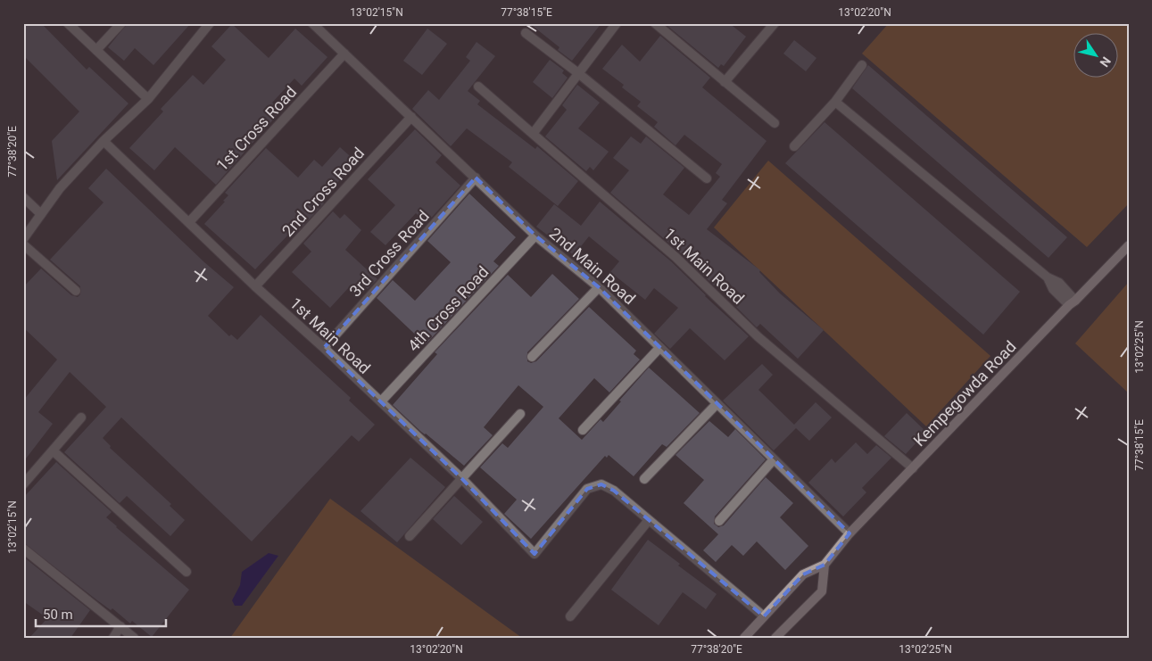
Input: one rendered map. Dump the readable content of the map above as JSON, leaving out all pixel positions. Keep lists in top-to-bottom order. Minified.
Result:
{"streets":{"street":["1st Cross Road","2nd Cross Road","3rd Cross Road","2nd Main Road","1st Main Road","4th Cross Road","Kempegowda Road"]},"crossings":[["1st Cross Road","2nd Main Road"],["1st Cross Road","1st Main Road"],["2nd Cross Road","2nd Main Road"],["2nd Cross Road","1st Main Road"],["3rd Cross Road","2nd Main Road"],["3rd Cross Road","1st Main Road"],["2nd Main Road","4th Cross Road"],["2nd Main Road","Kempegowda Road"],["1st Main Road","4th Cross Road"],["1st Main Road","Kempegowda Road"]],"scale_bar":"50 m","north":"bottom right","coordinates":["13°02'15\"N","77°38'15\"E","13°02'20\"N","77°38'20\"E","13°02'25\"N"]}
